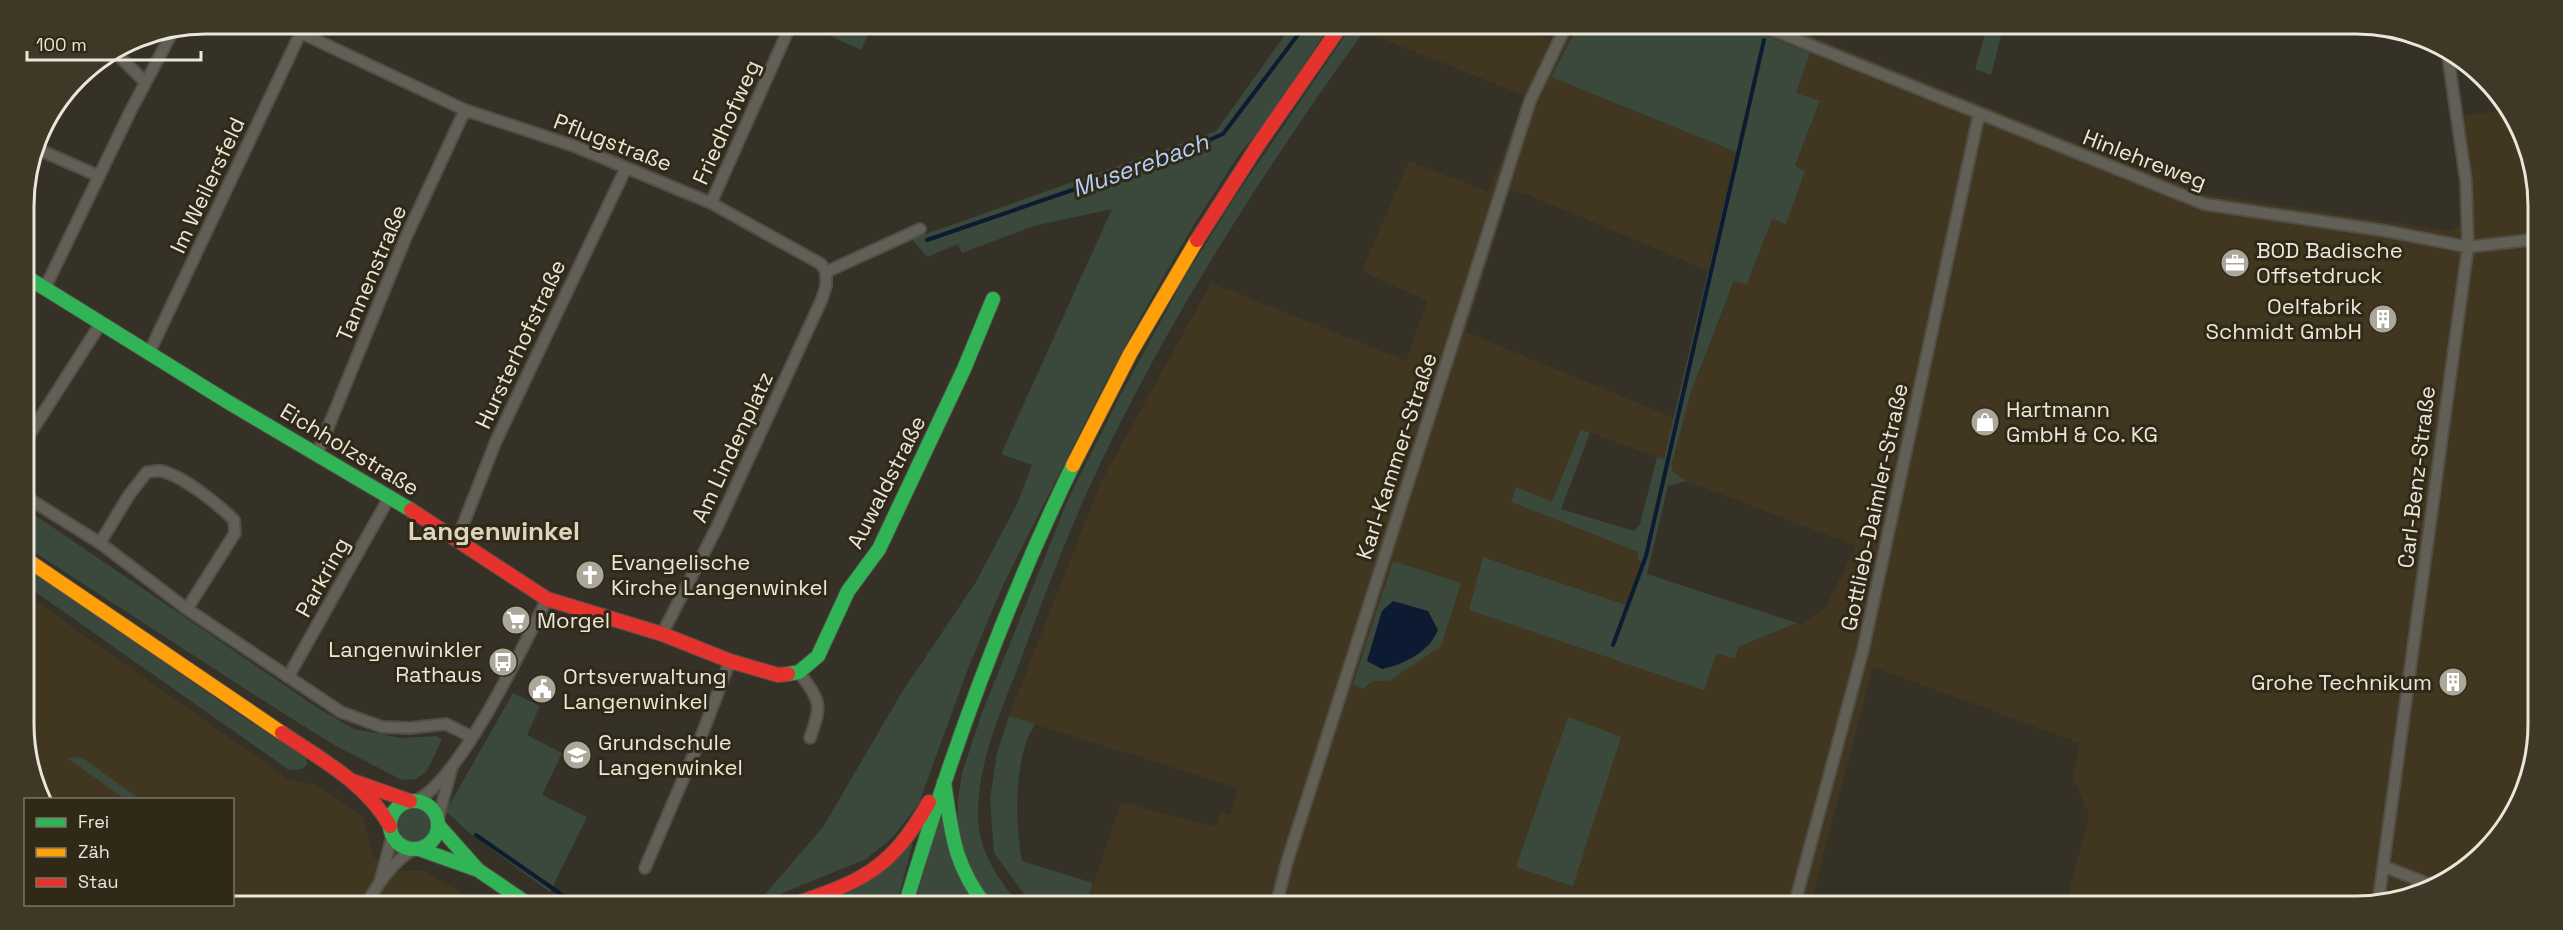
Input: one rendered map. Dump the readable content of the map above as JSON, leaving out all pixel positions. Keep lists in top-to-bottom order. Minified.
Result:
{"streets":{"street":["Friedhofweg","Pflugstraße","Hinlehreweg","Im Weilersfeld","Tannenstraße","Hursterhofstraße","Am Lindenplatz","Eichholzstraße","Karl-Kammer-Straße","Carl-Benz-Straße","Auwaldstraße","Gottlieb-Daimler-Straße","Parkring"]},"crossings":[["Friedhofweg","Pflugstraße"],["Pflugstraße","Im Weilersfeld"],["Pflugstraße","Tannenstraße"],["Pflugstraße","Hursterhofstraße"],["Pflugstraße","Am Lindenplatz"],["Hinlehreweg","Carl-Benz-Straße"],["Hinlehreweg","Gottlieb-Daimler-Straße"],["Im Weilersfeld","Eichholzstraße"],["Tannenstraße","Eichholzstraße"],["Hursterhofstraße","Eichholzstraße"],["Am Lindenplatz","Eichholzstraße"],["Eichholzstraße","Parkring"]],"districts":["Langenwinkel"],"water":["Muserebach"],"places":{"office":["BOD Badische Offsetdruck"],"building":["Oelfabrik Schmidt GmbH","Grohe Technikum"],"shop":["Hartmann GmbH & Co. KG"],"church":["Evangelische Kirche Langenwinkel"],"supermarket":["Morgel"],"bus stop":["Langenwinkler Rathaus"],"public building":["Ortsverwaltung Langenwinkel"],"school or university":["Grundschule Langenwinkel"]},"legend":["Frei","Zäh","Stau"],"scale_bar":"100 m"}
